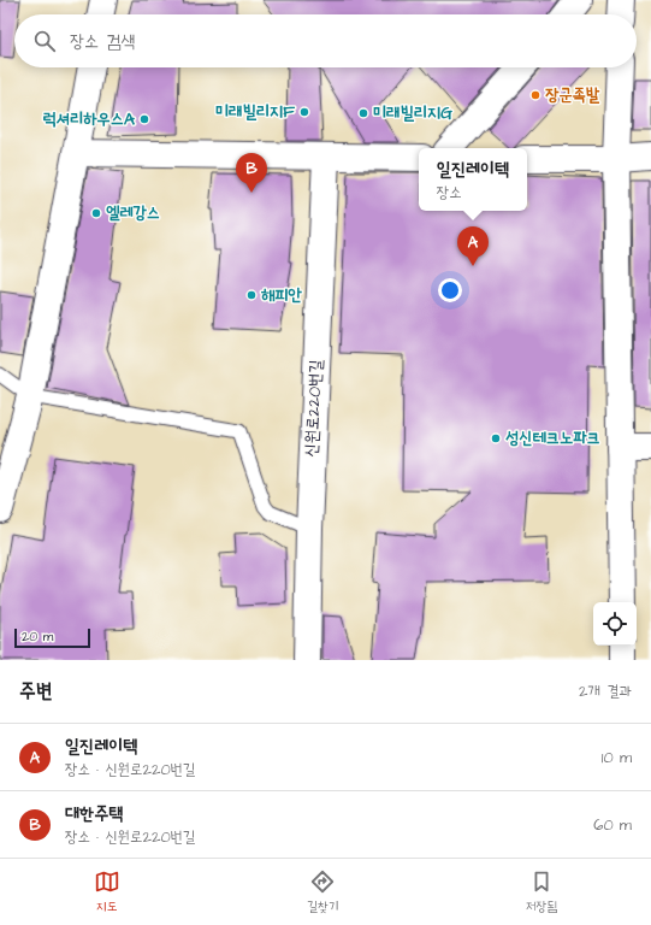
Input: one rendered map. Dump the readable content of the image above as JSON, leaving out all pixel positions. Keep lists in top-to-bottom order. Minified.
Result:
{"streets":{"street":["신원로220번길"]},"places":["장군족발","미래빌리지F","미래빌리지G","럭셔리하우스A","엘레강스","해피안","성신테크노파크"],"scale_bar":"20 m","page":{"search":"장소 검색","popup":["일진레이텍","장소"],"pins":["B","A"],"scale":"20 m","heading":["주변","2개 결과"],"list":[{"mark":"A","name":"일진레이텍","note":"장소 · 신원로220번길","value":"10 m"},{"mark":"B","name":"대한주택","note":"장소 · 신원로220번길","value":"60 m"}],"nav":["지도","길찾기","저장됨"]}}
